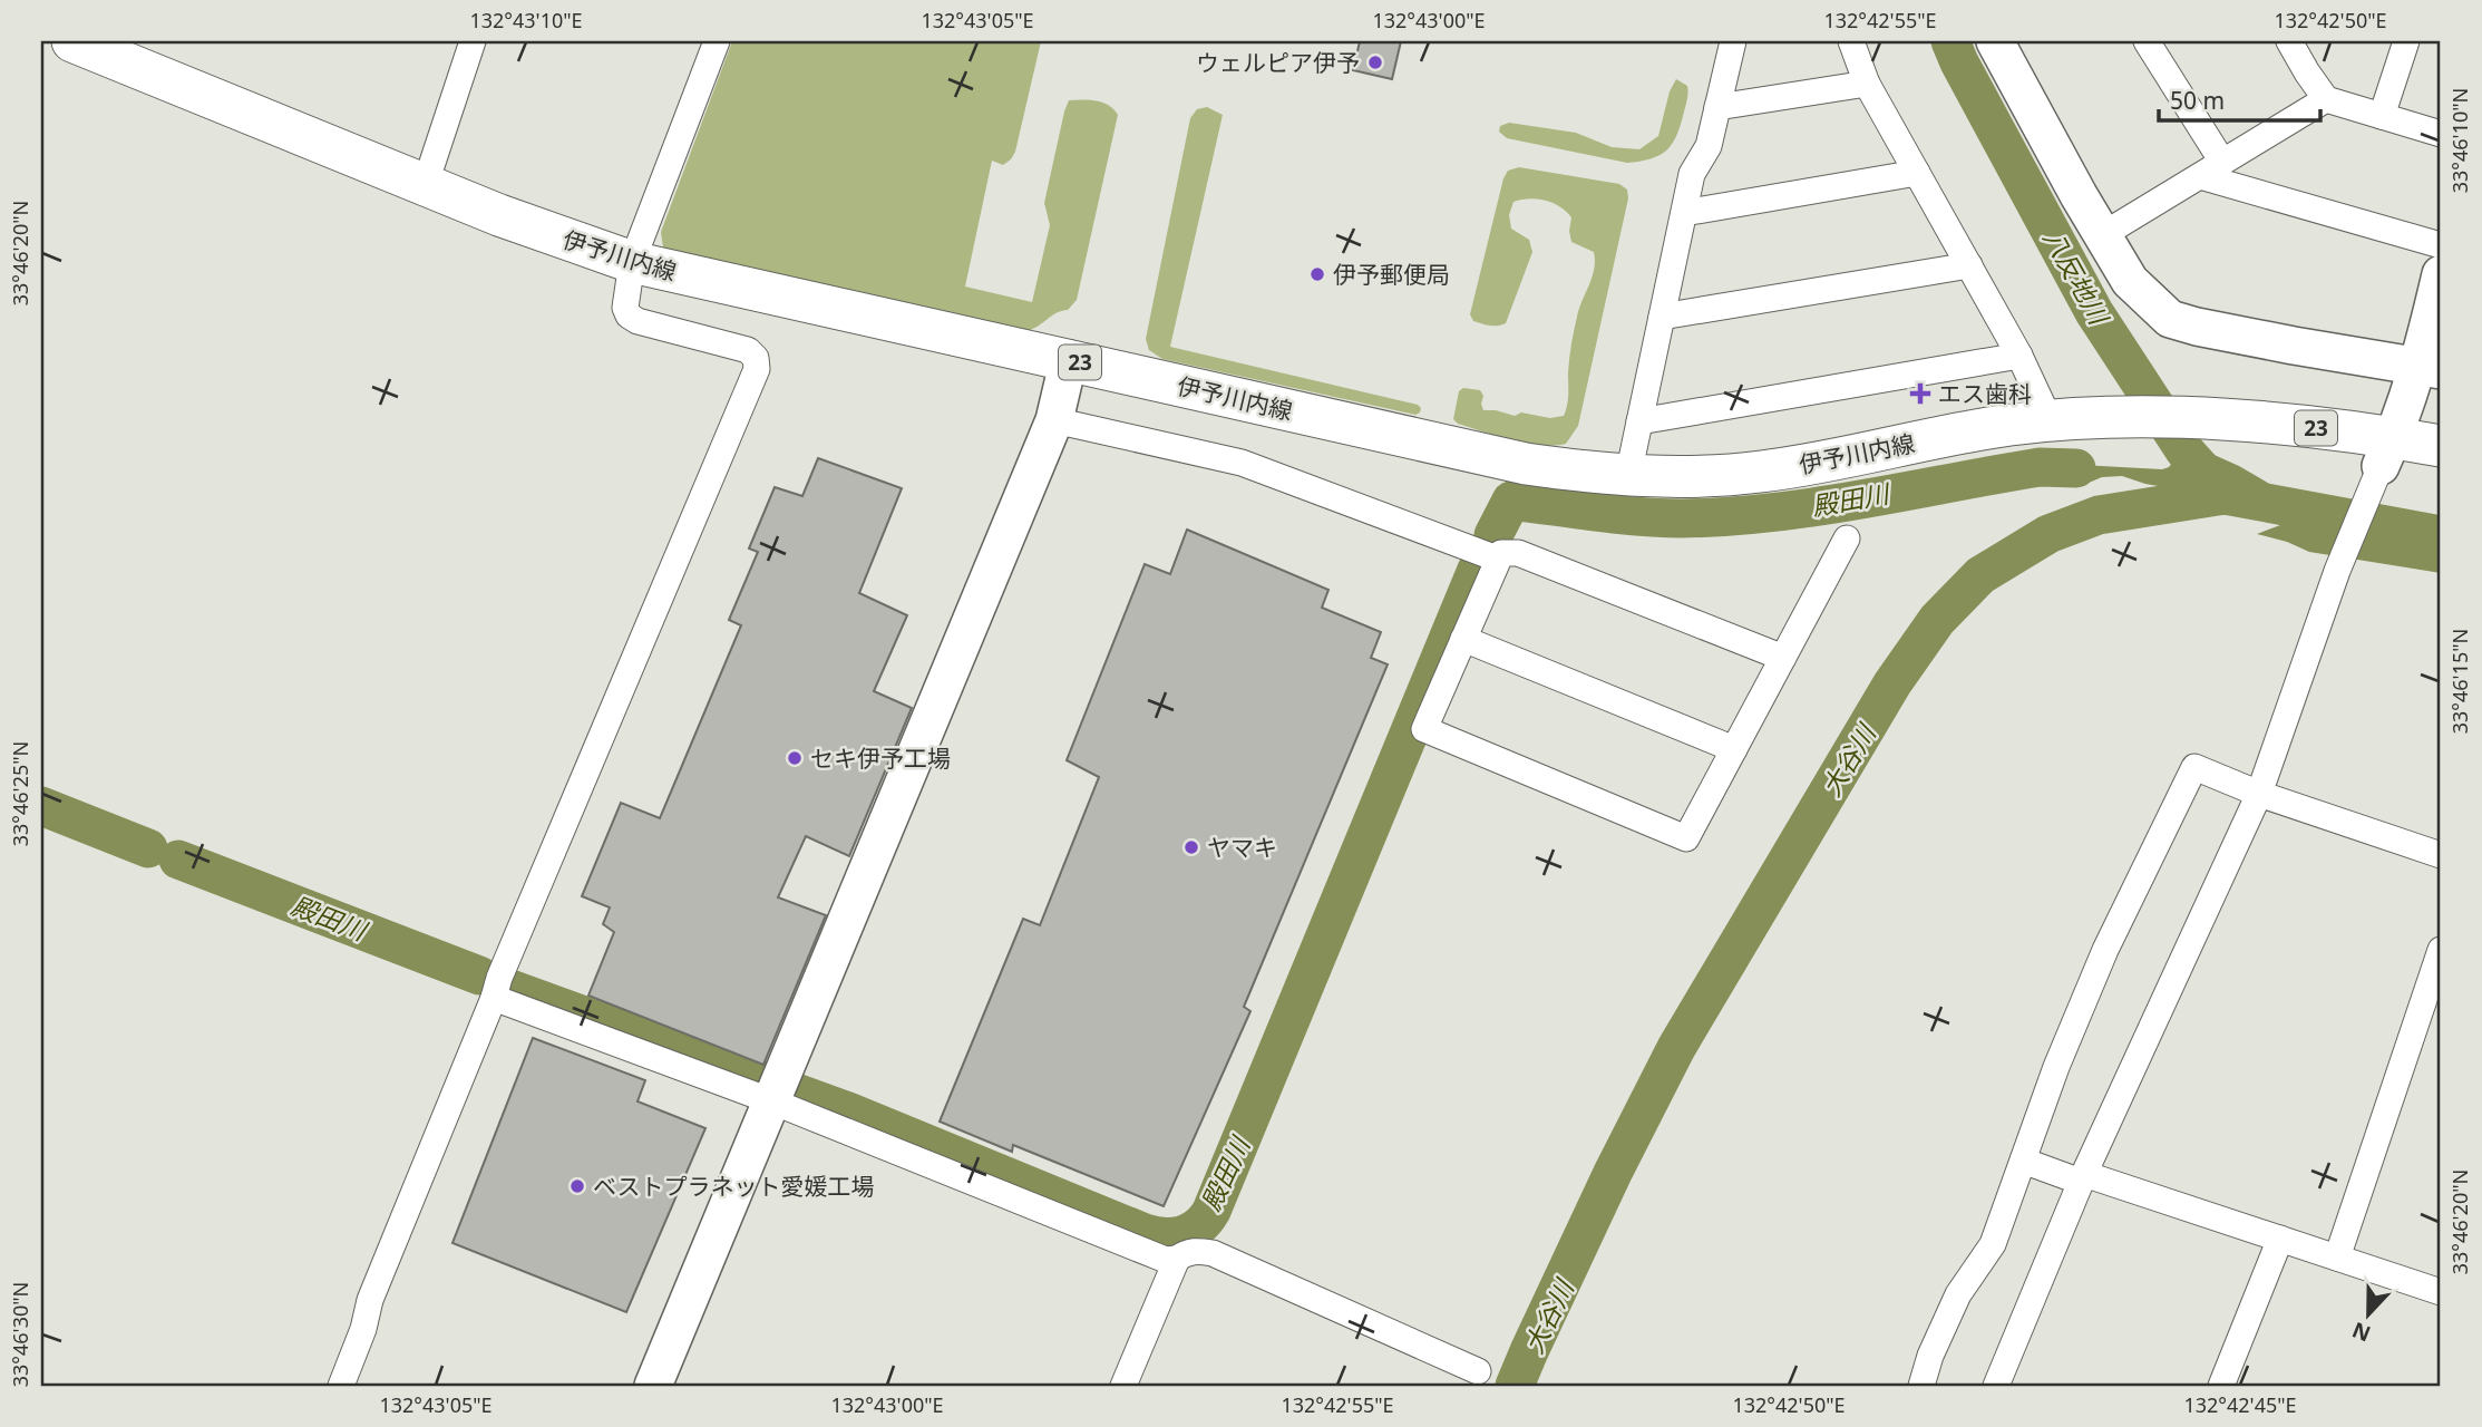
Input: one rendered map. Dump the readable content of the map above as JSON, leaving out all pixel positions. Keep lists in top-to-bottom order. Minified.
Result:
{"streets":{"main road":["伊予川内線","23"]},"water":["八反地川","殿田川","大谷川"],"places":{"other":["ウェルピア伊予","伊予郵便局","セキ伊予工場","ヤマキ","ベストプラネット愛媛工場"],"health":["エス歯科"]},"scale_bar":"50 m","north":"bottom","coordinates":["132°43'10\"E","132°43'05\"E","132°43'00\"E","132°42'55\"E","132°42'50\"E","33°46'10\"N","33°46'20\"N","33°46'15\"N","33°46'25\"N","33°46'30\"N","132°42'45\"E"]}
